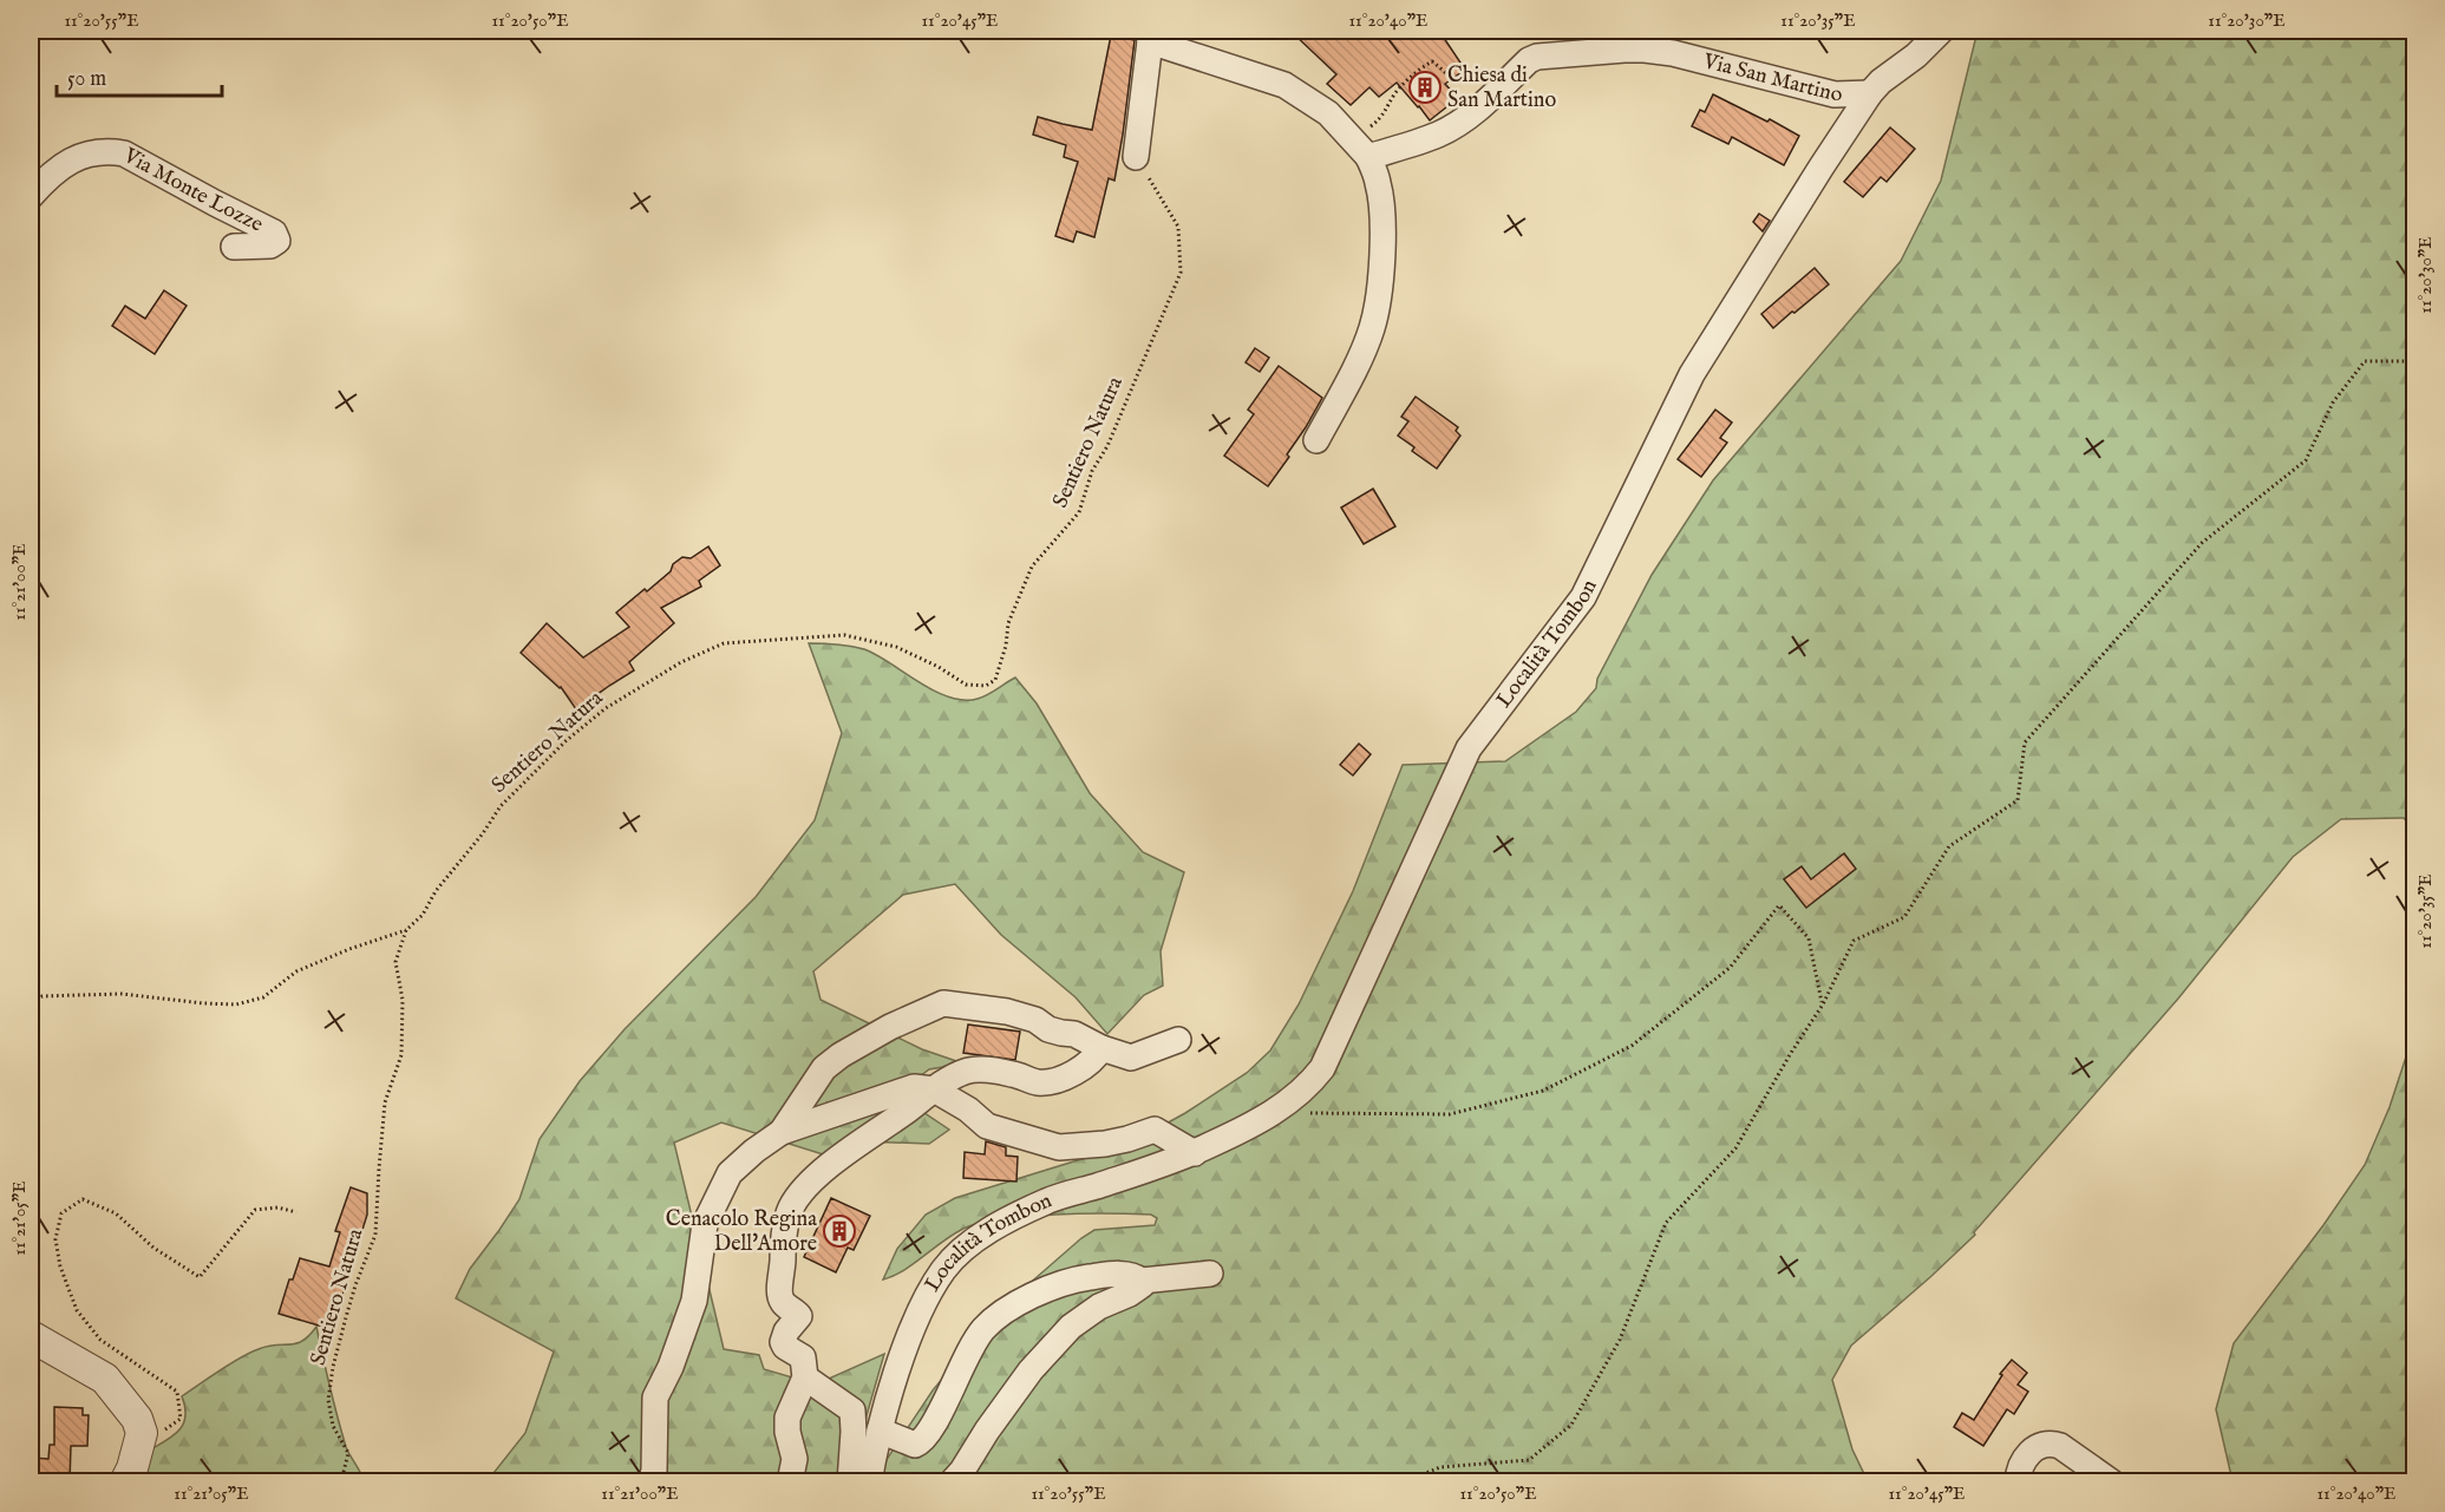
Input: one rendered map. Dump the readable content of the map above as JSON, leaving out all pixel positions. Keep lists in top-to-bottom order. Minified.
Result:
{"streets":{"street":["Via San Martino","Via Monte Lozze","Località Tombon"],"path":["Sentiero Natura"]},"crossings":[["Via San Martino","Località Tombon"]],"places":{"building":["Chiesa di San Martino","Cenacolo Regina Dell'Amore"]},"scale_bar":"50 m","coordinates":["11°20'55\"E","11°20'50\"E","11°20'45\"E","11°20'40\"E","11°20'35\"E","11°20'30\"E","11°21'00\"E","11°21'05\"E"]}
